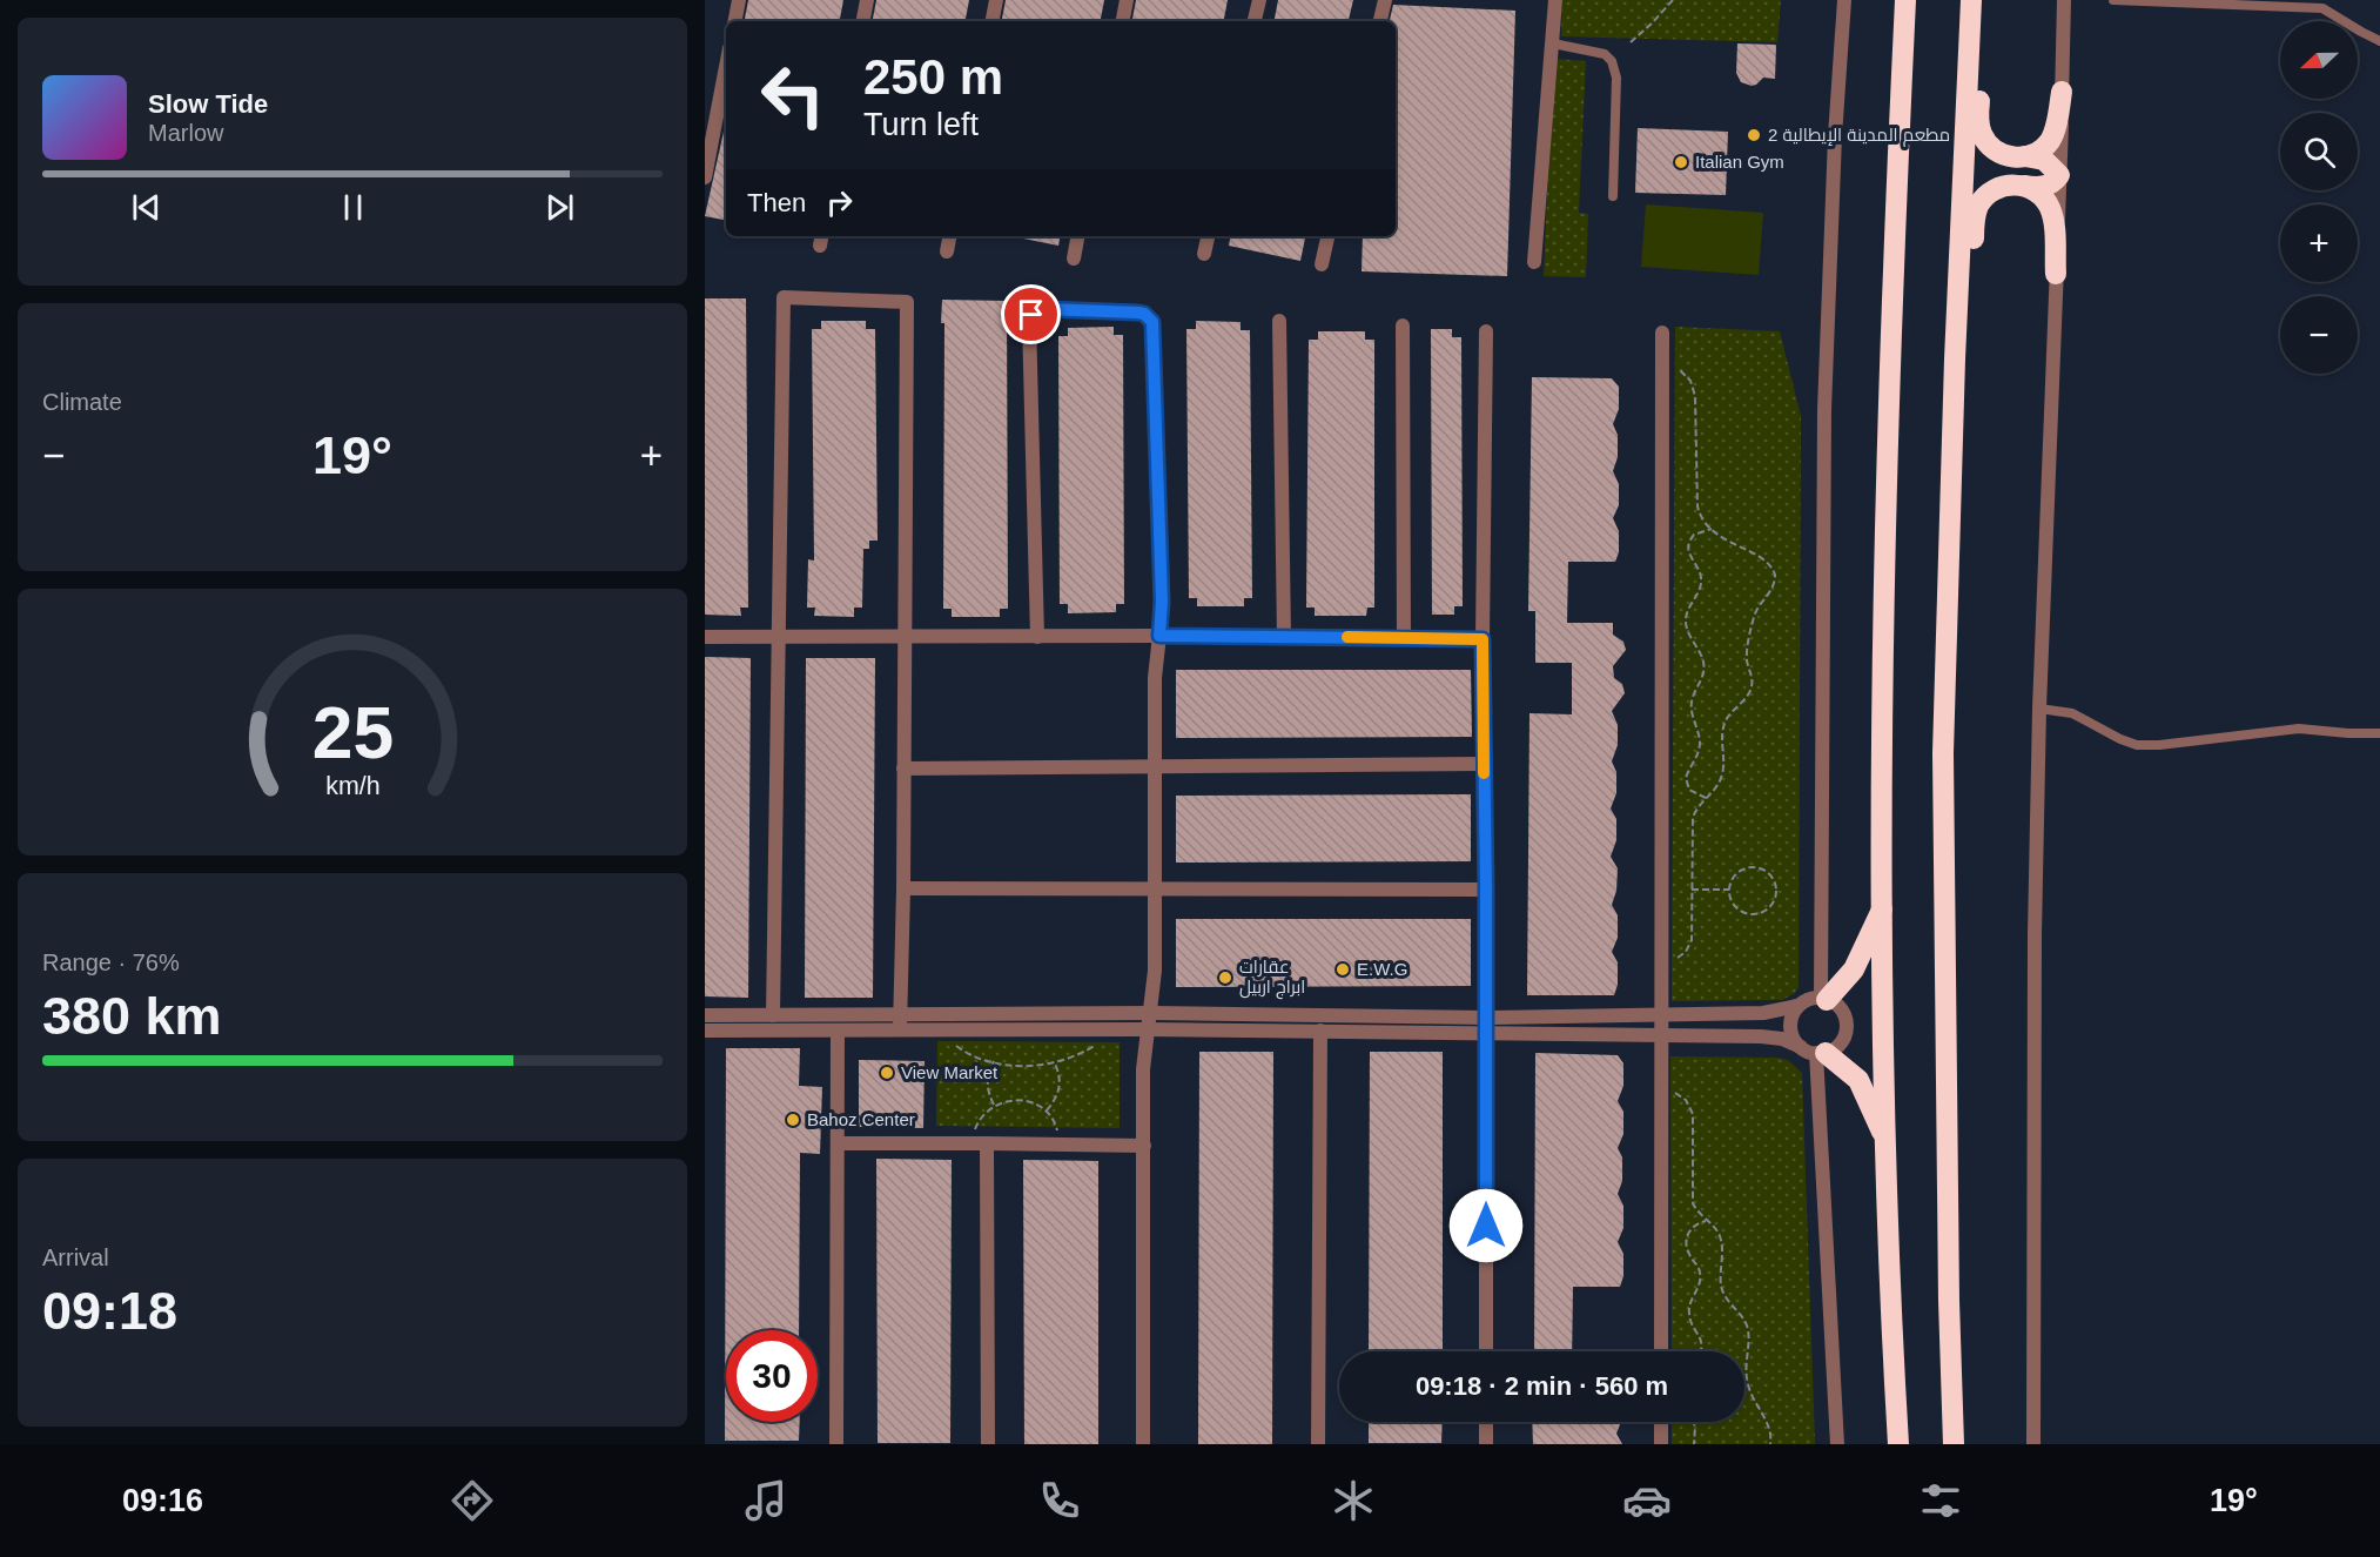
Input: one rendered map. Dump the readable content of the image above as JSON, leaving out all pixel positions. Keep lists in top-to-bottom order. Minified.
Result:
{"places":["مطعم المدينة الإيطالية 2","Italian Gym","E.W.G","عقارات ابراج اربیل","View Market","Bahoz Center"],"north":"left","page":{"map_buttons":["+","−"],"turn":["250 m","Turn left"],"song":["Slow Tide","Marlow"],"then":"Then","tile":["Climate",["Range · 76%","380 km"],["Arrival","09:18"]],"heat":["−","19°","+"],"limit":"30","trip":"09:18 · 2 min · 560 m","tabs":["09:16","19°"],"gauge":["25","km/h"]}}
